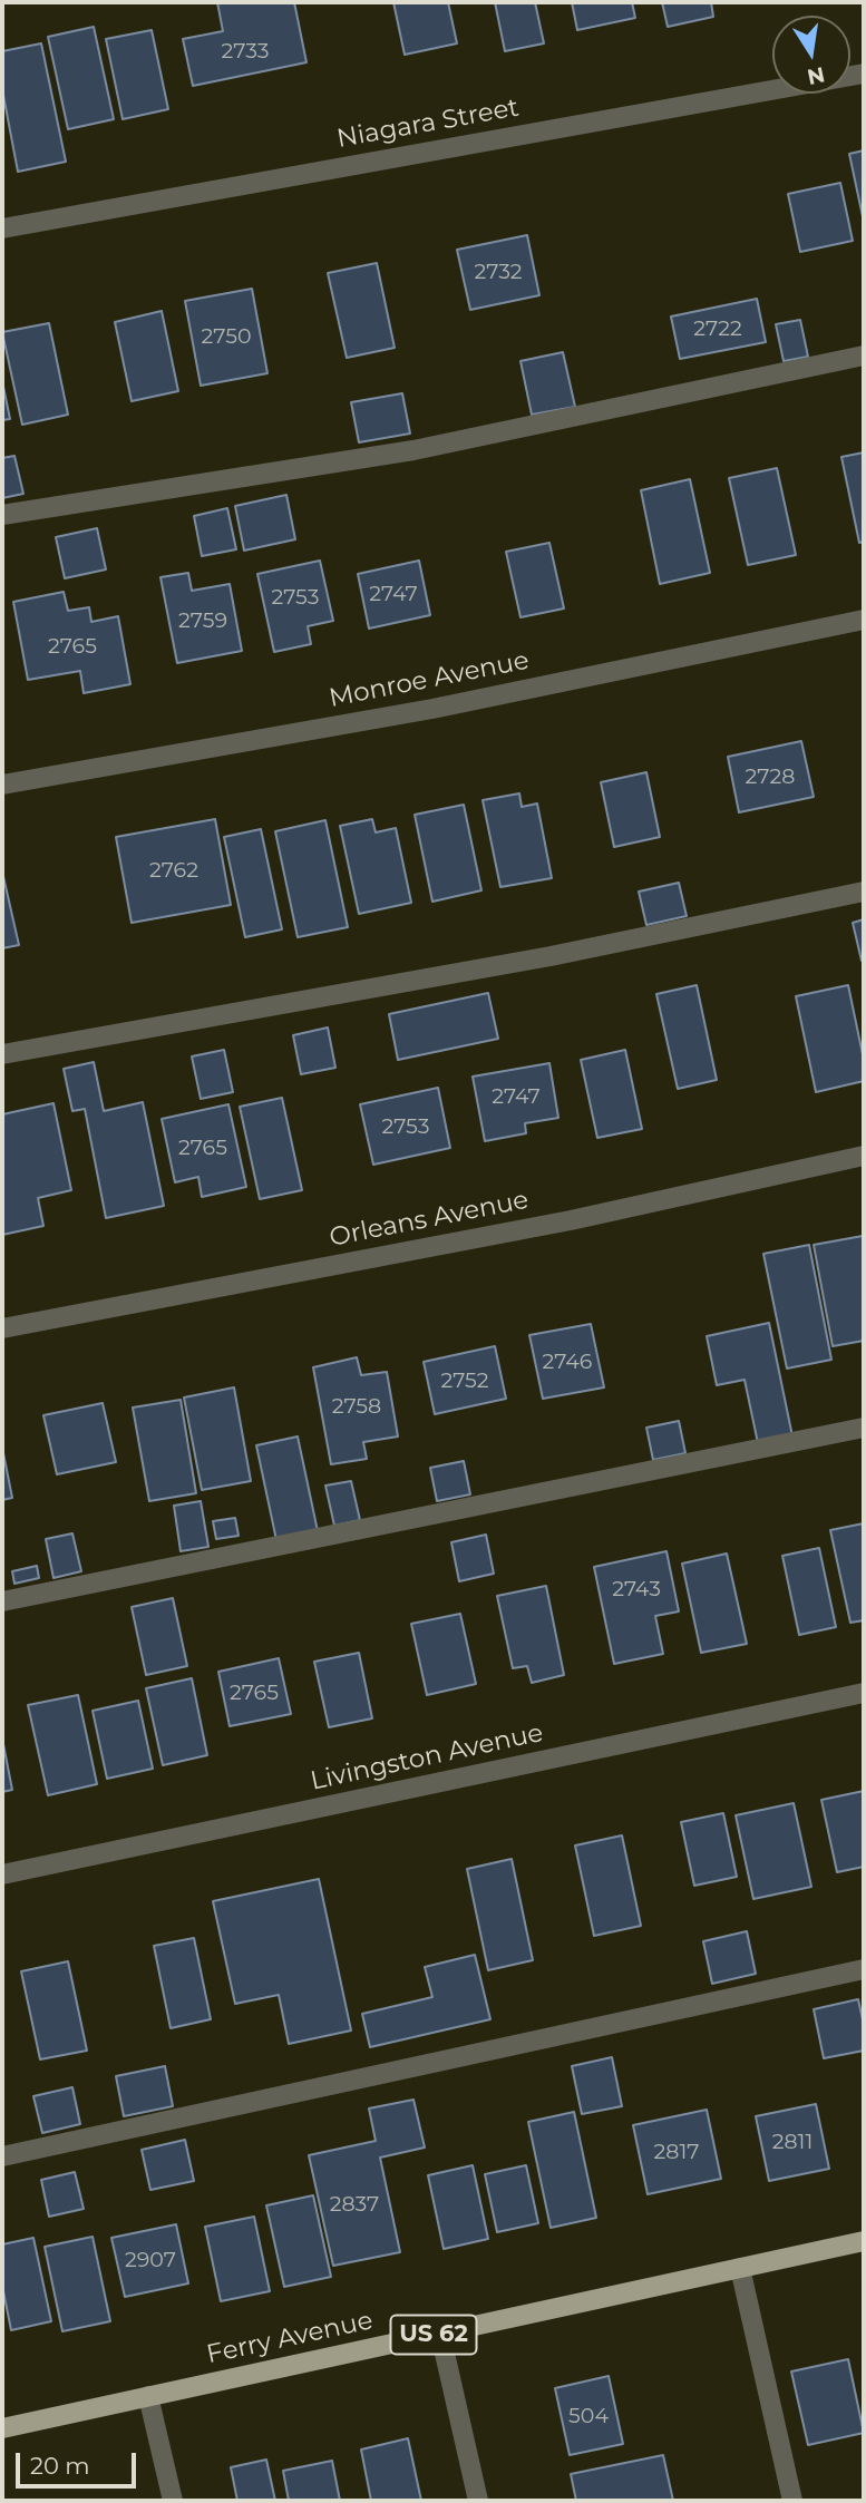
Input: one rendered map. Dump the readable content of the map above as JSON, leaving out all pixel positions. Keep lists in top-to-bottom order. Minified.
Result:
{"streets":{"main road":["US 62","Ferry Avenue"],"street":["Niagara Street","Monroe Avenue","Orleans Avenue","Livingston Avenue"]},"house_numbers":["2733","2732","2722","2750","2747","2753","2759","2765","2728","2762","2747","2753","2765","2746","2752","2758","2743","2765","2811","2817","2837","2907","504"],"scale_bar":"20 m","north":"bottom"}
